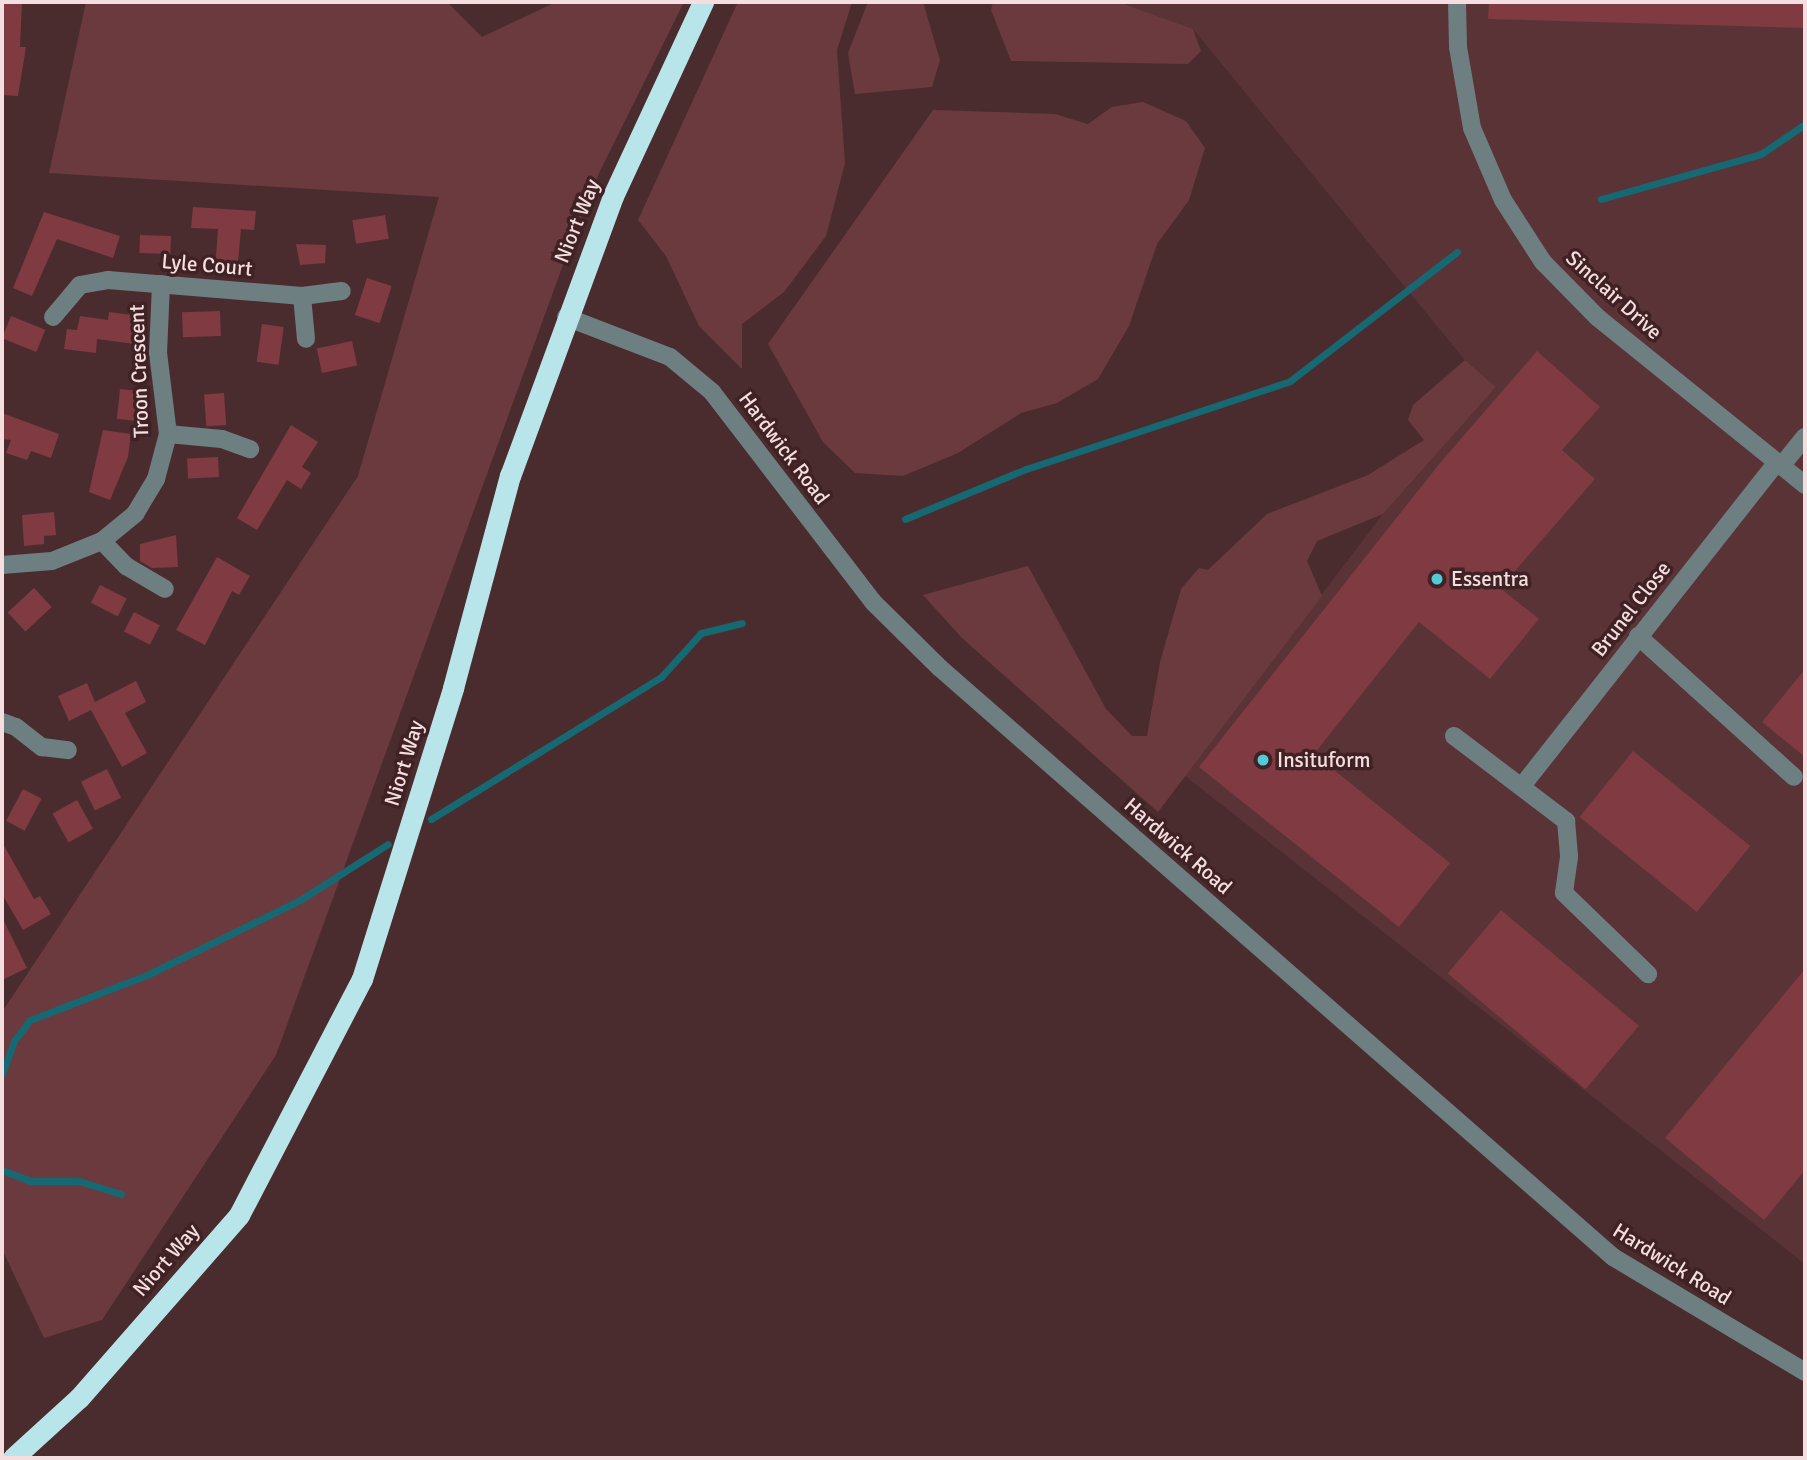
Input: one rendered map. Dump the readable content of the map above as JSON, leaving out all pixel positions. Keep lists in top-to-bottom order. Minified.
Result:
{"streets":{"highway":["Niort Way"],"street":["Lyle Court","Sinclair Drive","Troon Crescent","Hardwick Road","Brunel Close"]},"crossings":[["Niort Way","Hardwick Road"],["Lyle Court","Troon Crescent"],["Sinclair Drive","Brunel Close"]],"places":["Essentra","Insituform"]}
